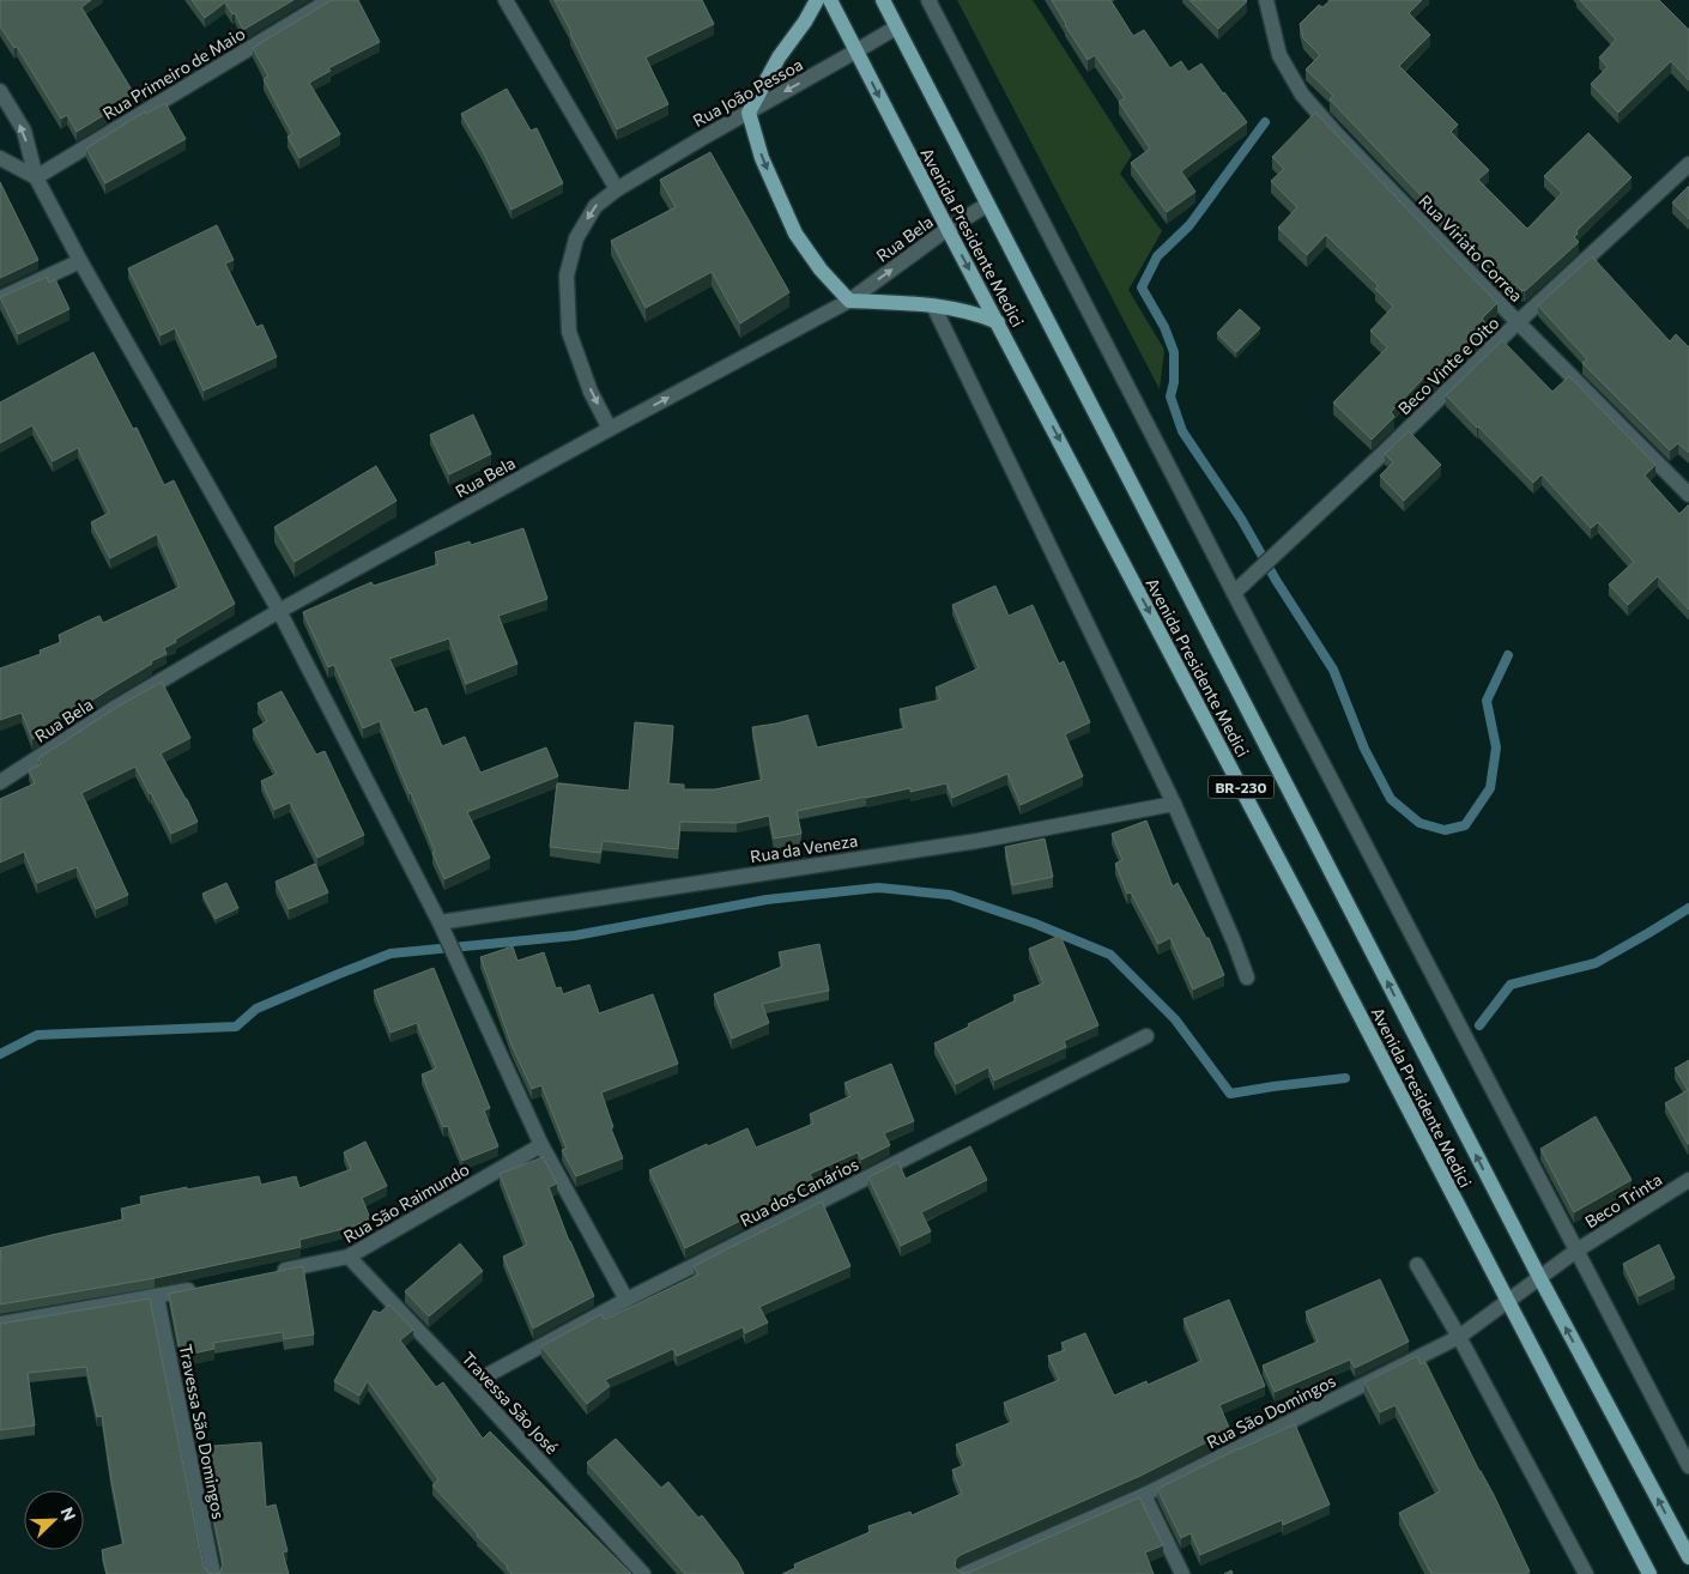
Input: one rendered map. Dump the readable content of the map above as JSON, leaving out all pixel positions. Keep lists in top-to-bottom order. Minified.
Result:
{"streets":{"main road":["Avenida Presidente Medici","BR-230"],"street":["Rua Primeiro de Maio","Rua João Pessoa","Rua Bela","Rua Viriato Correa","Beco Vinte e Oito","Rua da Veneza","Rua dos Canários","Beco Trinta","Rua São Raimundo","Travessa São José","Rua São Domingos","Travessa São Domingos"]},"crossings":[["Rua João Pessoa","Avenida Presidente Medici"],["Rua João Pessoa","Rua Bela"],["Avenida Presidente Medici","Rua Bela"],["Avenida Presidente Medici","Rua São Domingos"],["Rua Viriato Correa","Beco Vinte e Oito"],["Rua dos Canários","Travessa São José"],["Beco Trinta","Rua São Domingos"],["Rua São Raimundo","Travessa São José"]],"one_way":["Rua João Pessoa"],"north":"top right"}
